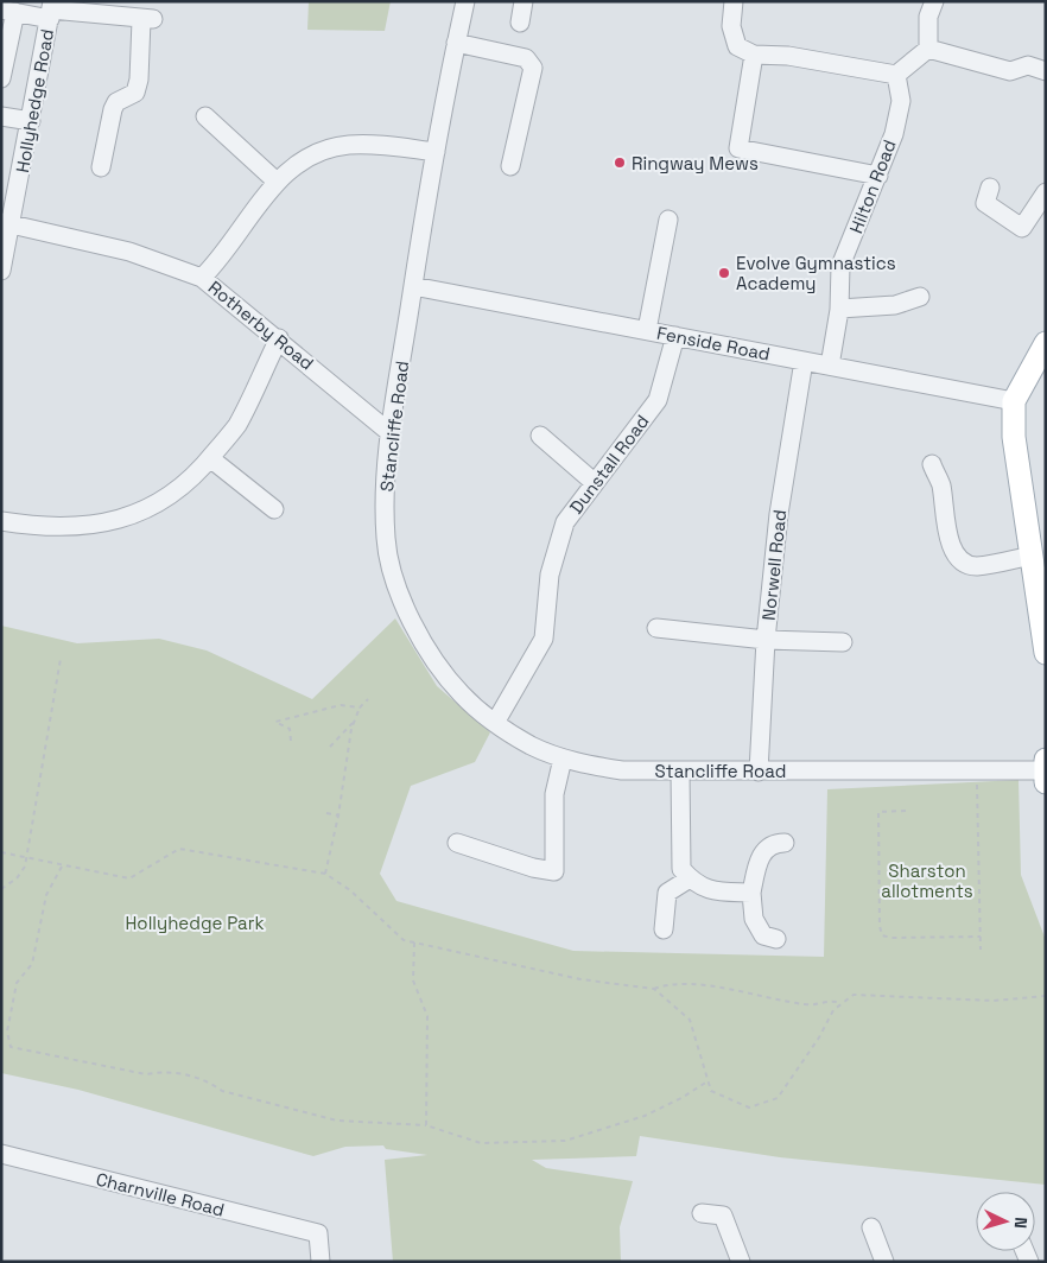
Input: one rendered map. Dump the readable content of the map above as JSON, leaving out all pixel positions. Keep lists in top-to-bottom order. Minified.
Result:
{"streets":{"street":["Hollyhedge Road","Hilton Road","Rotherby Road","Fenside Road","Stancliffe Road","Dunstall Road","Norwell Road","Charnville Road"]},"crossings":[["Hollyhedge Road","Rotherby Road"],["Hilton Road","Fenside Road"],["Rotherby Road","Stancliffe Road"],["Fenside Road","Stancliffe Road"],["Fenside Road","Dunstall Road"],["Fenside Road","Norwell Road"],["Stancliffe Road","Dunstall Road"],["Stancliffe Road","Norwell Road"]],"parks":["Sharston allotments","Hollyhedge Park"],"places":["Ringway Mews","Evolve Gymnastics Academy"],"north":"right"}
